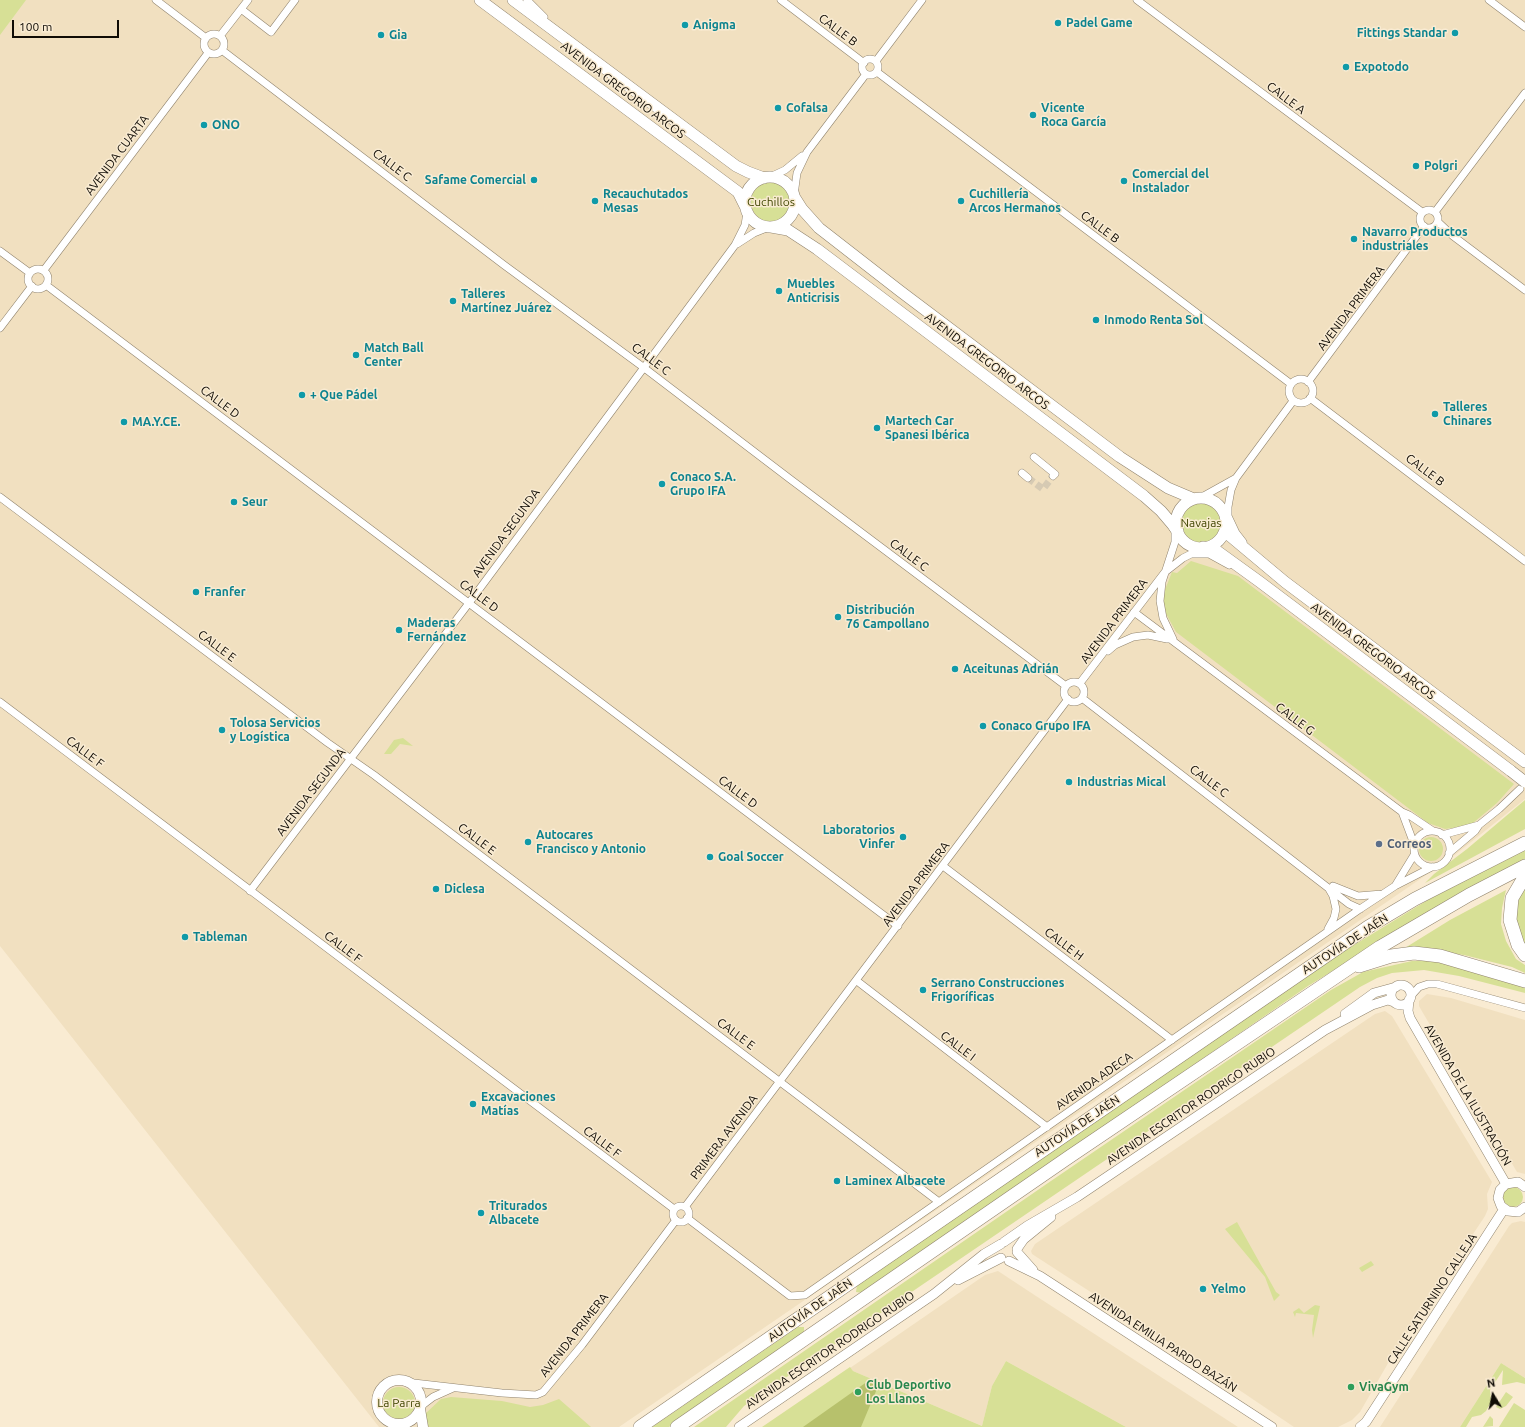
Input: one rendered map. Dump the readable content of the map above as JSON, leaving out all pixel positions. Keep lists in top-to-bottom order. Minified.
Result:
{"streets":{"highway":["AUTOVÍA DE JAÉN"],"main road":["AVENIDA GREGORIO ARCOS"],"street":["CALLE B","CALLE A","AVENIDA CUARTA","CALLE C","AVENIDA PRIMERA","CALLE D","AVENIDA SEGUNDA","CALLE E","CALLE G","CALLE F","CALLE H","CALLE I","AVENIDA ADECA","AVENIDA DE LA ILUSTRACIÓN","AVENIDA ESCRITOR RODRIGO RUBIO","PRIMERA AVENIDA","CALLE SATURNINO CALLEJA","AVENIDA EMILIA PARDO BAZÁN"]},"crossings":[["CALLE B","AVENIDA PRIMERA"],["AVENIDA GREGORIO ARCOS","AVENIDA PRIMERA"],["AVENIDA GREGORIO ARCOS","AVENIDA SEGUNDA"],["CALLE A","AVENIDA PRIMERA"],["AVENIDA CUARTA","CALLE C"],["AVENIDA CUARTA","CALLE D"],["CALLE C","AVENIDA PRIMERA"],["CALLE C","AVENIDA SEGUNDA"],["CALLE C","AVENIDA ADECA"],["AVENIDA PRIMERA","CALLE D"],["AVENIDA PRIMERA","CALLE E"],["AVENIDA PRIMERA","CALLE G"],["AVENIDA PRIMERA","CALLE F"],["AVENIDA PRIMERA","CALLE H"],["AVENIDA PRIMERA","CALLE I"],["AVENIDA PRIMERA","AVENIDA ADECA"],["AVENIDA PRIMERA","PRIMERA AVENIDA"],["CALLE D","AVENIDA SEGUNDA"],["AVENIDA SEGUNDA","CALLE E"],["AVENIDA SEGUNDA","CALLE F"],["CALLE E","AVENIDA ADECA"],["CALLE E","PRIMERA AVENIDA"],["CALLE G","AVENIDA ADECA"],["CALLE F","AVENIDA ADECA"],["CALLE F","PRIMERA AVENIDA"],["CALLE H","AVENIDA ADECA"],["CALLE I","AVENIDA ADECA"],["AVENIDA ADECA","PRIMERA AVENIDA"],["AVENIDA DE LA ILUSTRACIÓN","AVENIDA ESCRITOR RODRIGO RUBIO"],["AVENIDA ESCRITOR RODRIGO RUBIO","AVENIDA EMILIA PARDO BAZÁN"]],"parks":["Cuchillos","Navajas","La Parra"],"places":["Padel Game","Anigma","Fittings Standar","Gia","Expotodo","Cofalsa","Vicente Roca García","ONO","Polgri","Safame Comercial","Comercial del Instalador","Recauchutados Mesas","Cuchillería Arcos Hermanos","Navarro Productos industriales","Muebles Anticrisis","Talleres Martínez Juárez","Inmodo Renta Sol","Match Ball Center","+ Que Pádel","Talleres Chinares","MA.Y.CE.","Martech Car Spanesi Ibérica","Conaco S.A. Grupo IFA","Seur","Franfer","Distribución 76 Campollano","Maderas Fernández","Aceitunas Adrián","Conaco Grupo IFA","Tolosa Servicios y Logística","Industrias Mical","Laboratorios Vinfer","Autocares Francisco y Antonio","Correos","Goal Soccer","Diclesa","Tableman","Serrano Construcciones Frigoríficas","Excavaciones Matías","Laminex Albacete","Triturados Albacete","Yelmo","VivaGym","Club Deportivo Los Llanos"],"scale_bar":"100 m","north":"top"}
